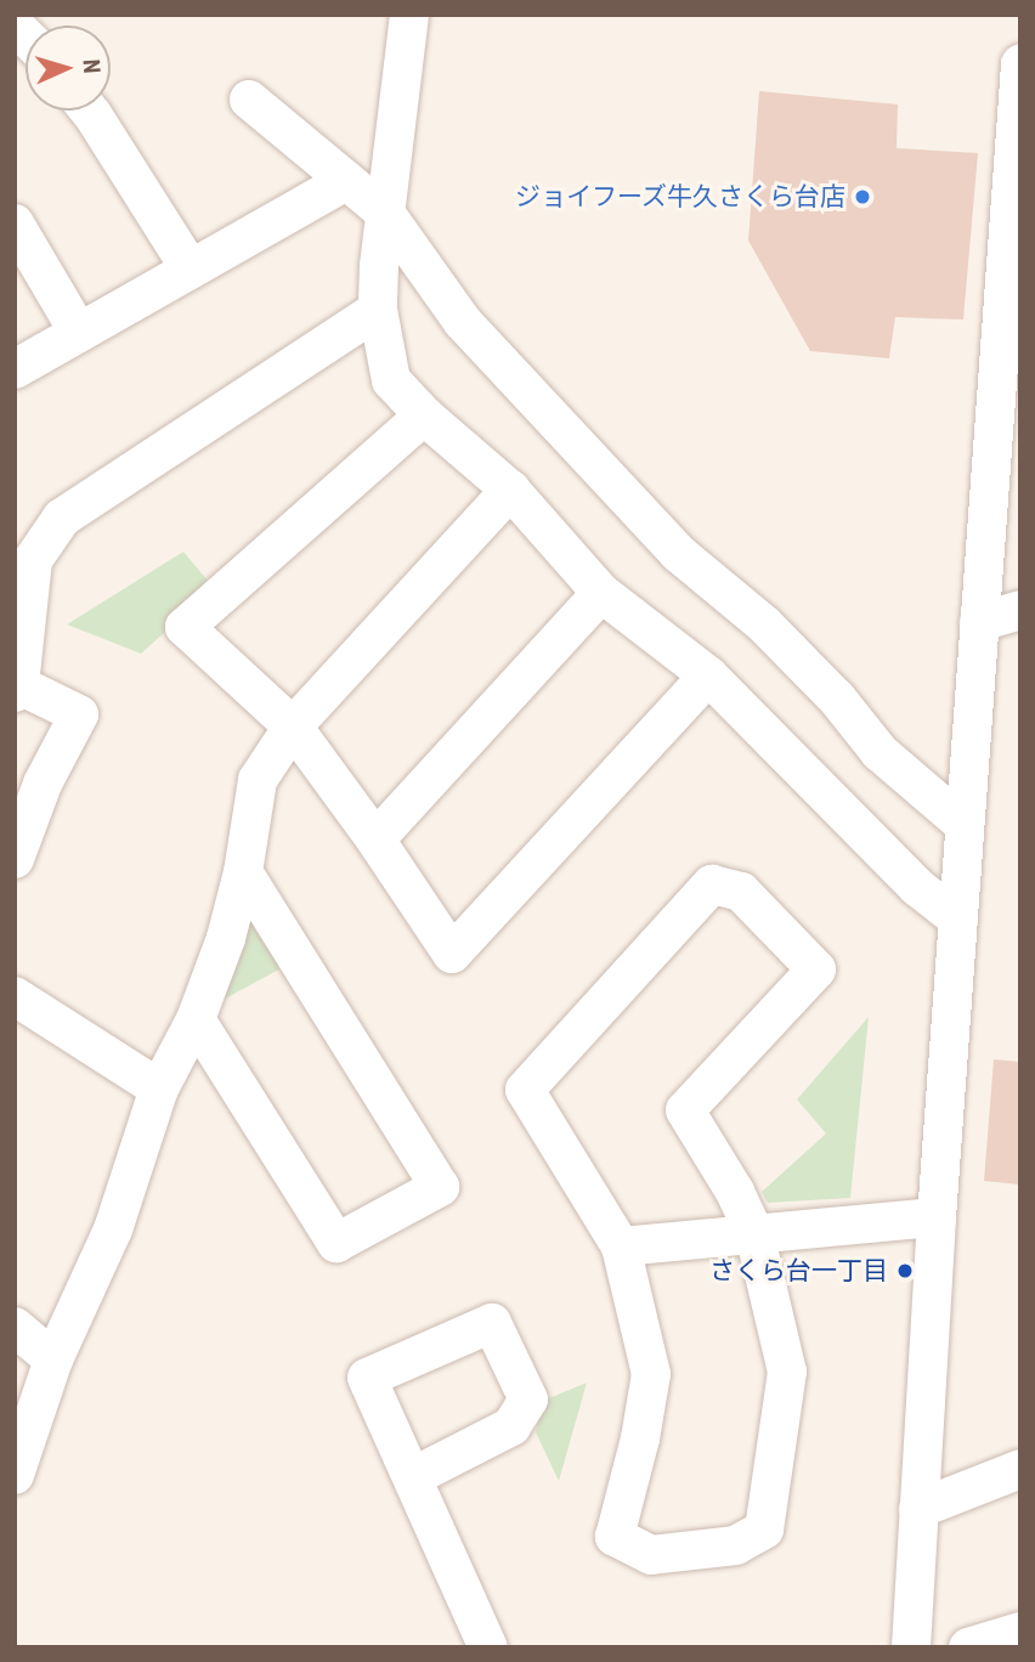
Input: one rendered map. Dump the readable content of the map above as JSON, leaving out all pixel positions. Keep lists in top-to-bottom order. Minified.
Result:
{"places":["ジョイフーズ牛久さくら台店","さくら台一丁目"],"north":"right"}
